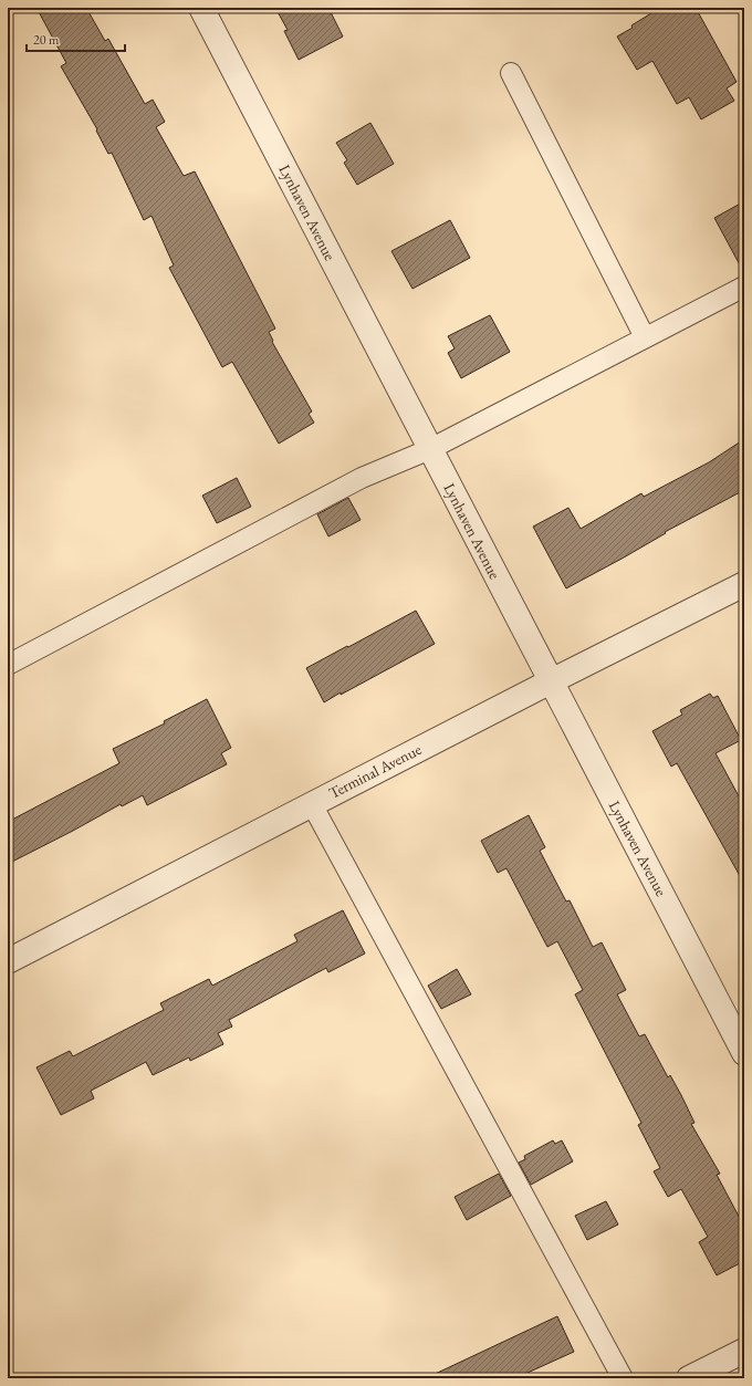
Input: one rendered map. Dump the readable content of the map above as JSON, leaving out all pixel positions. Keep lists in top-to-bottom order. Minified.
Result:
{"streets":{"street":["Lynhaven Avenue","Terminal Avenue"]},"crossings":[["Lynhaven Avenue","Terminal Avenue"]],"scale_bar":"20 m"}
